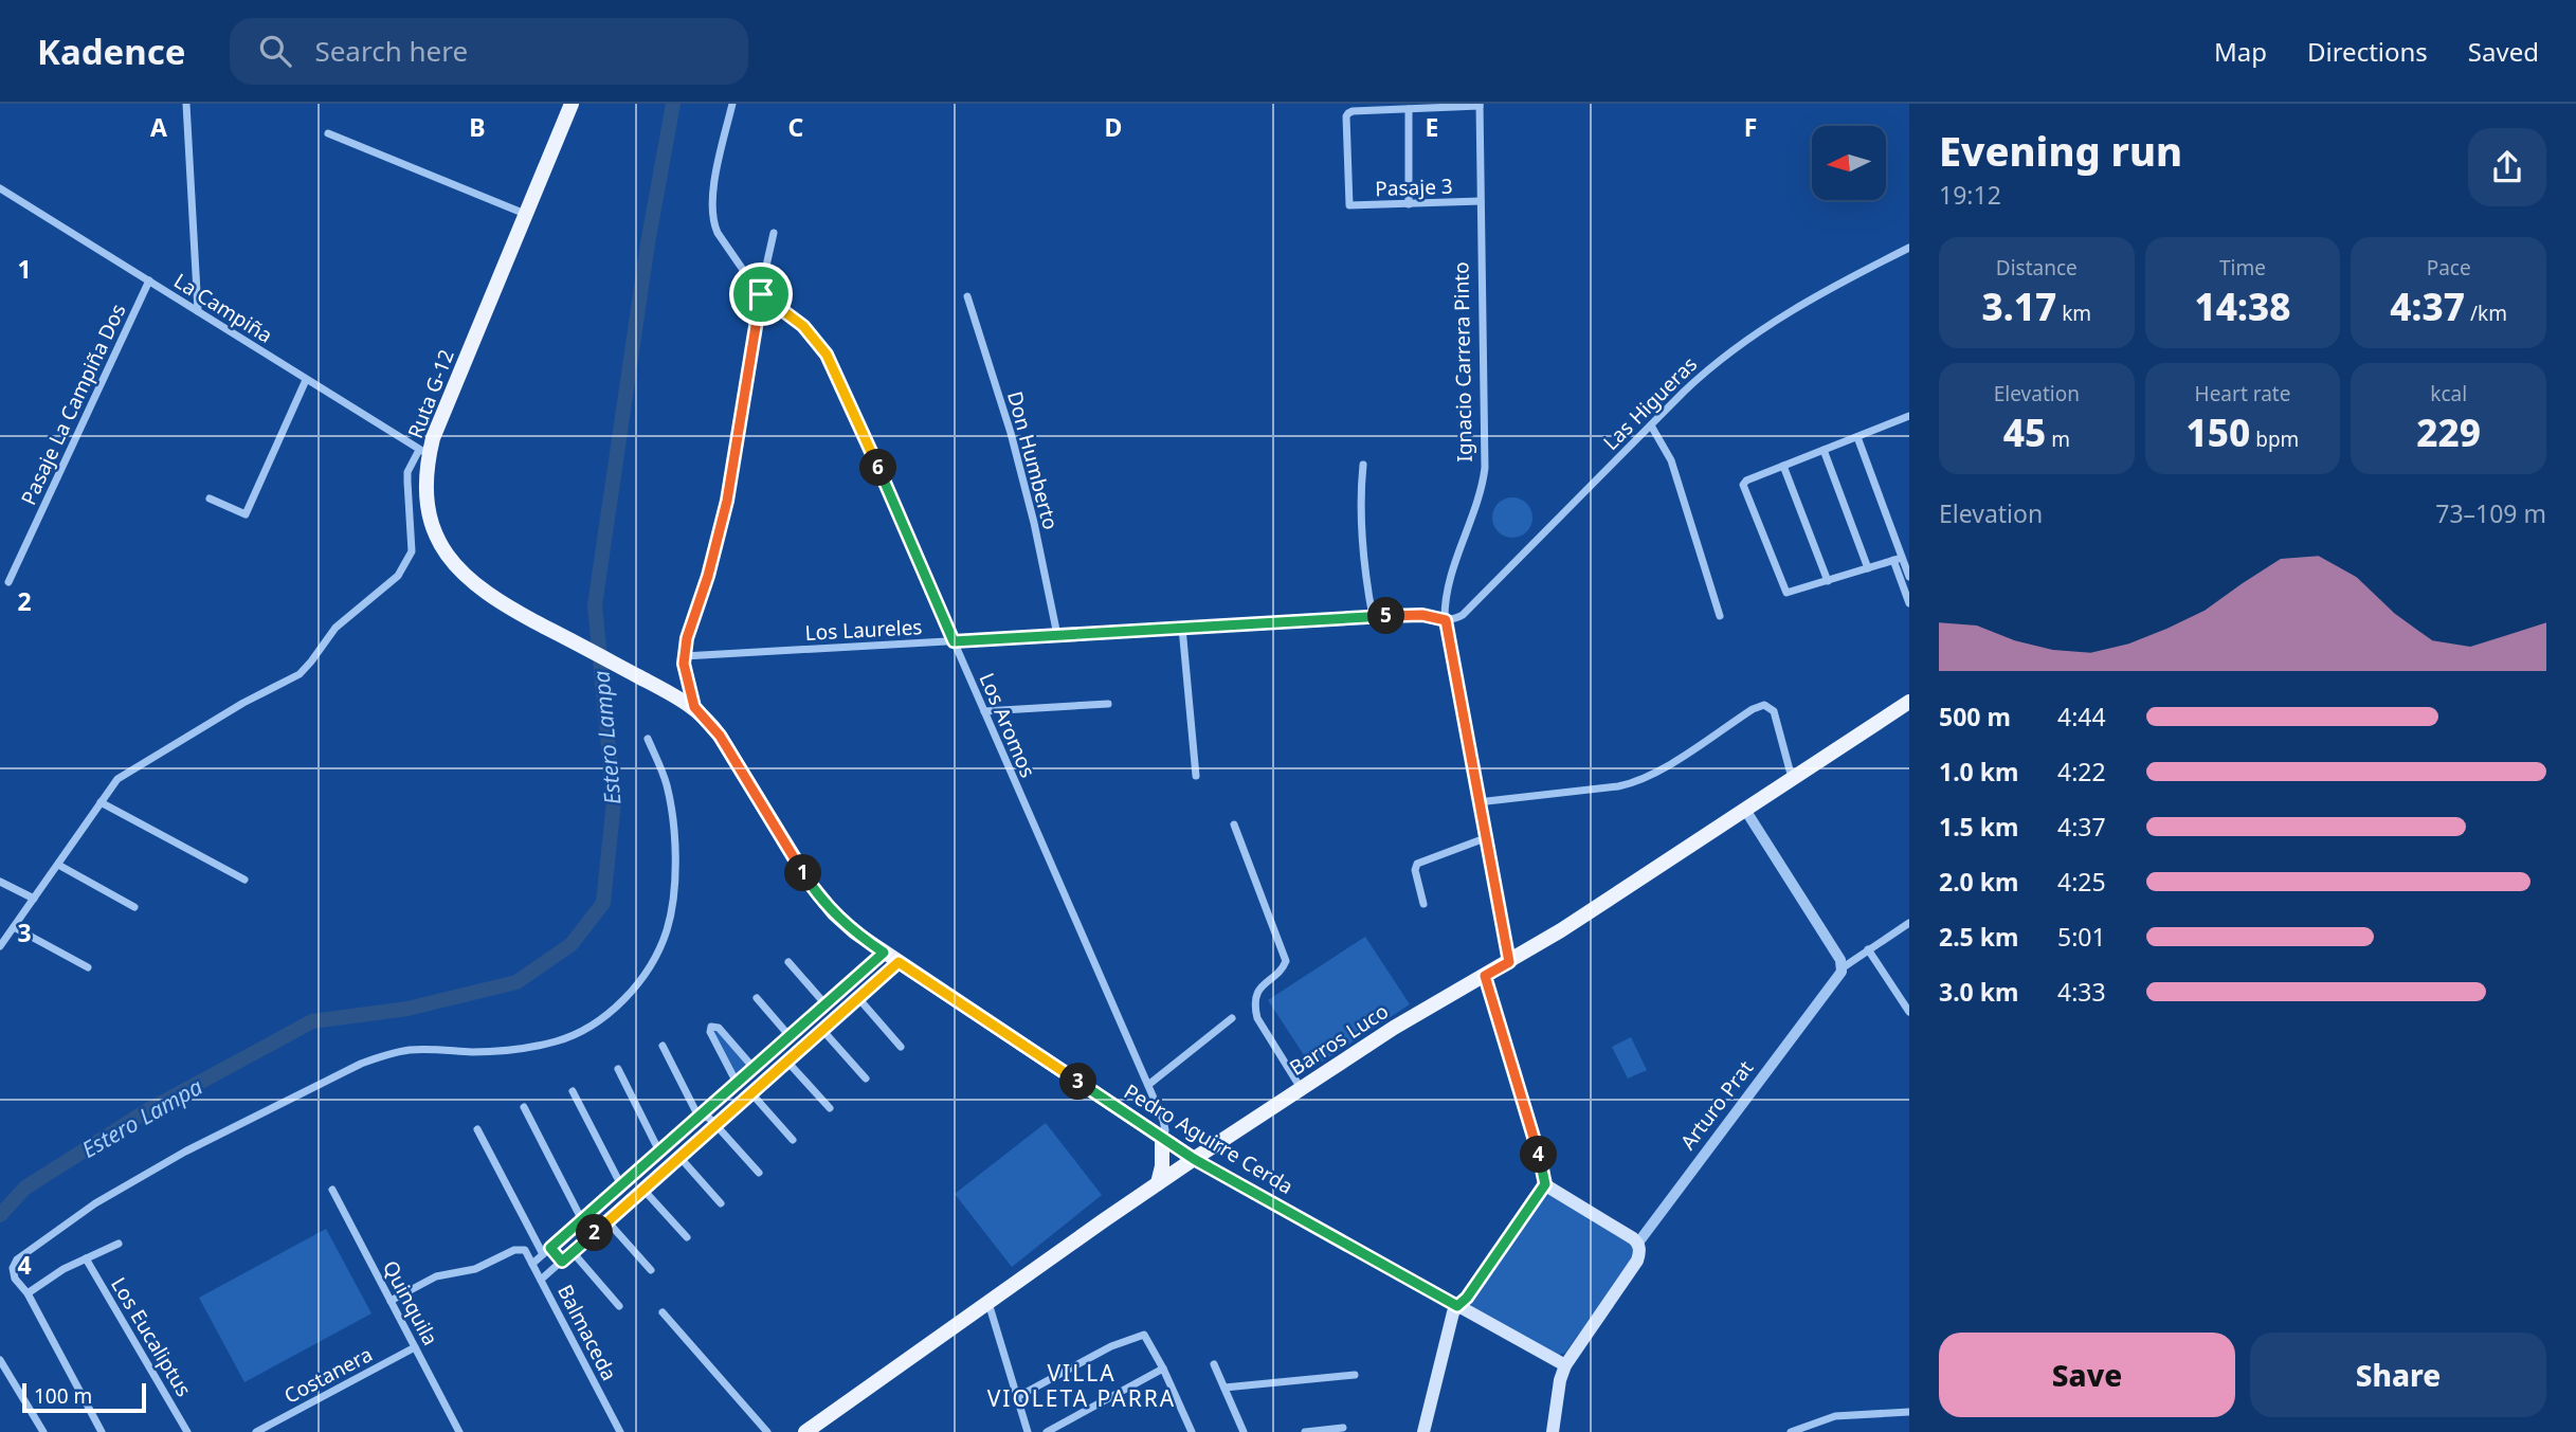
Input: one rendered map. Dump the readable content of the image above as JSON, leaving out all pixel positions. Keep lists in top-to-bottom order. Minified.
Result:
{"streets":{"main road":["Ruta G-12","Barros Luco","Arturo Prat","Pedro Aguirre Cerda"],"street":["Pasaje 3","La Campiña","Ignacio Carrera Pinto","Las Higueras","Pasaje La Campiña Dos","Don Humberto","Los Laureles","Los Aromos","Quinquila","Balmaceda","Los Eucaliptus","Costanera"]},"crossings":[["Pasaje 3","Ignacio Carrera Pinto"],["La Campiña","Ruta G-12"],["La Campiña","Pasaje La Campiña Dos"],["Ignacio Carrera Pinto","Las Higueras"],["Ignacio Carrera Pinto","Los Laureles"],["Ignacio Carrera Pinto","Barros Luco"],["Ruta G-12","Pedro Aguirre Cerda"],["Las Higueras","Los Laureles"],["Don Humberto","Los Laureles"],["Los Laureles","Los Aromos"],["Los Aromos","Pedro Aguirre Cerda"],["Barros Luco","Pedro Aguirre Cerda"],["Arturo Prat","Pedro Aguirre Cerda"],["Quinquila","Balmaceda"],["Quinquila","Costanera"]],"districts":["VILLA VIOLETA PARRA"],"water":["Estero Lampa"],"scale_bar":"100 m","north":"left","page":{"header":"Kadence","search":"Search here","nav":["Map","Directions","Saved"],"heading":["Evening run","19:12"],"stats":[["Distance","3.17 km"],["Time","14:38"],["Pace","4:37 /km"],["Elevation","45 m"],["Heart rate","150 bpm"],["kcal","229"]],"pins":["6","5","1","3","4","2"],"chart":["Elevation","73–109 m"],"list":[{"name":"500 m","note":"4:44"},{"name":"1.0 km","note":"4:22"},{"name":"1.5 km","note":"4:37"},{"name":"2.0 km","note":"4:25"},{"name":"2.5 km","note":"5:01"},{"name":"3.0 km","note":"4:33"}],"buttons":["Save","Share"],"scale":"100 m"},"grid":{"columns":["A","B","C","D","E","F"],"rows":["1","2","3","4"]}}
